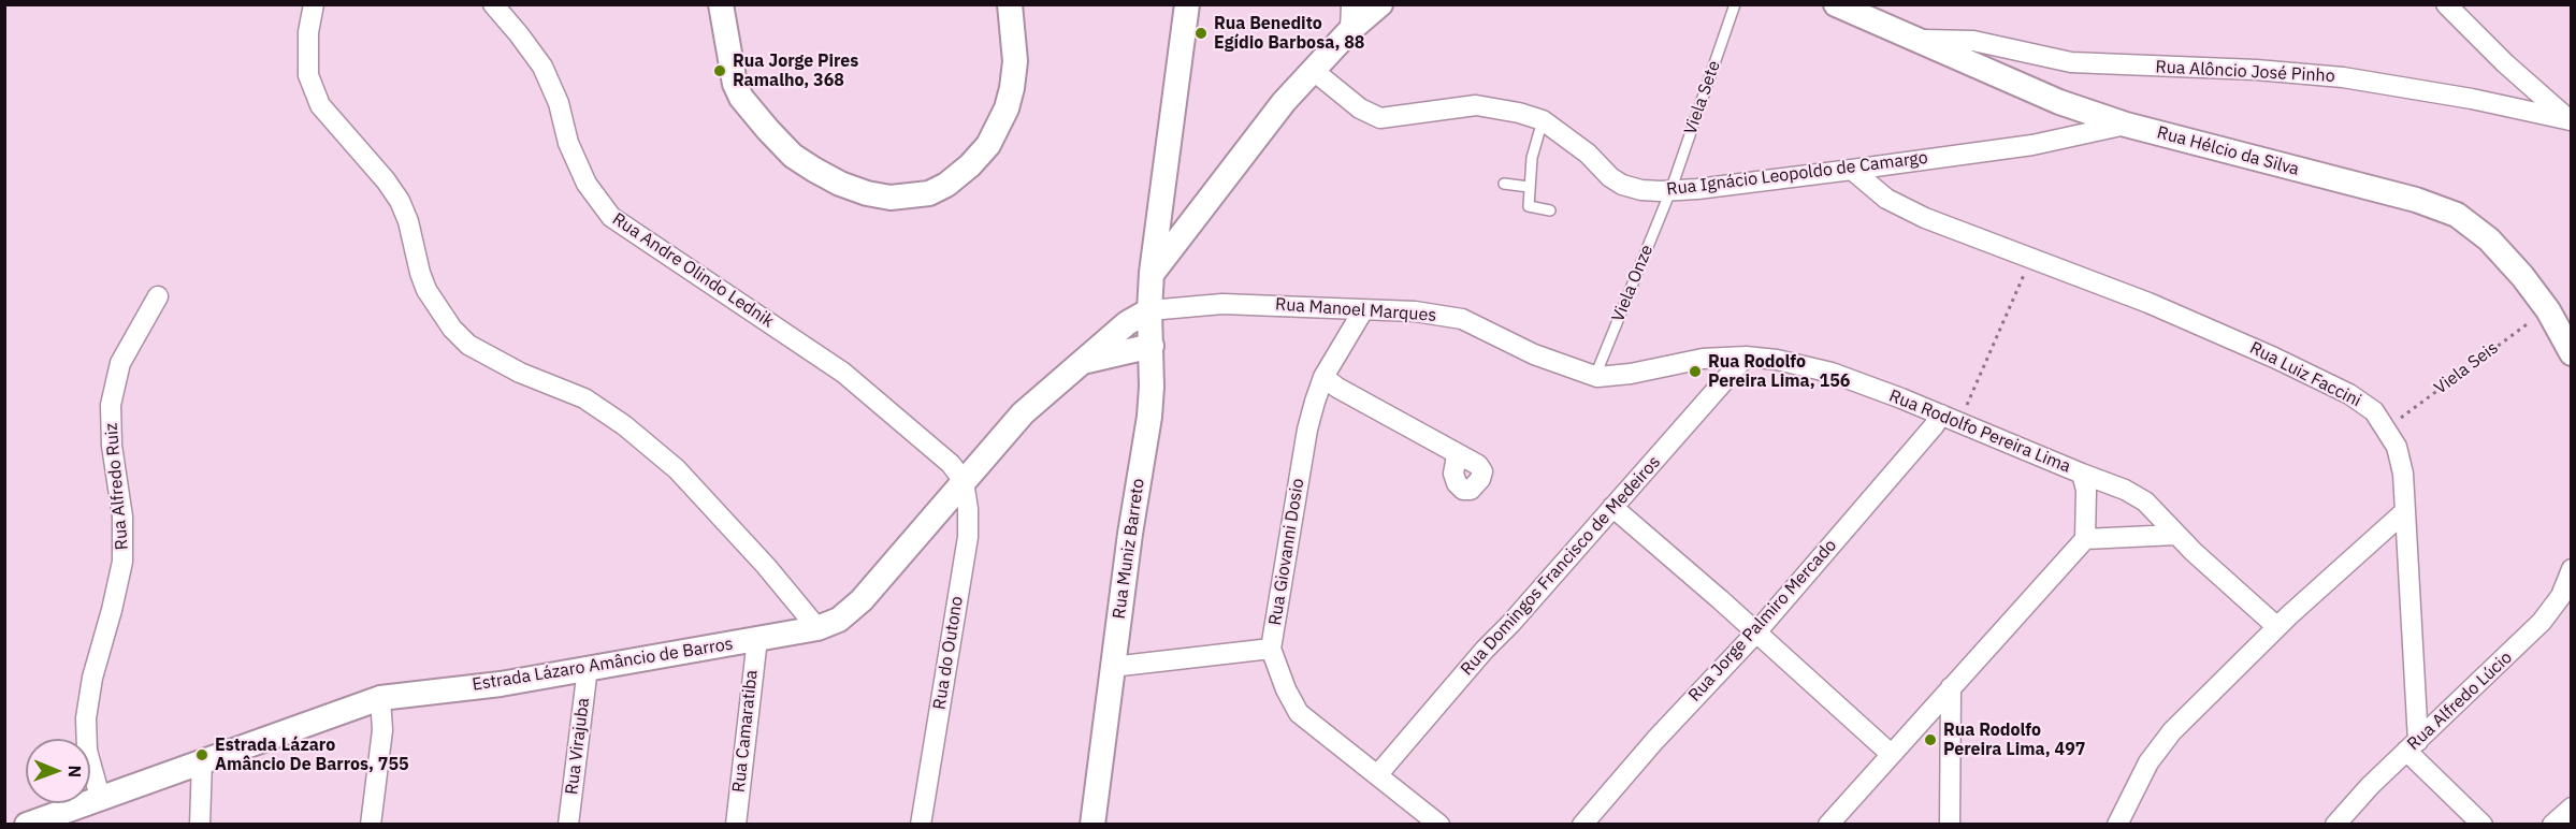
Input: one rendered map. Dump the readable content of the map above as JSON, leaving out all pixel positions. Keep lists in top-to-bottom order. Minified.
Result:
{"streets":{"street":["Rua Alôncio José Pinho","Rua Hélcio da Silva","Rua Ignácio Leopoldo de Camargo","Rua Andre Olindo Lednik","Rua Manoel Marques","Rua Luiz Faccini","Rua Rodolfo Pereira Lima","Rua Alfredo Ruiz","Rua Muniz Barreto","Rua Giovanni Dosio","Rua Domingos Francisco de Medeiros","Rua Jorge Palmiro Mercado","Rua do Outono","Estrada Lázaro Amâncio de Barros","Rua Alfredo Lúcio","Rua Camaratiba","Rua Virajuba"],"lane":["Viela Sete","Viela Onze"],"path":["Viela Seis"]},"crossings":[["Rua Alôncio José Pinho","Rua Hélcio da Silva"],["Viela Sete","Rua Ignácio Leopoldo de Camargo"],["Viela Sete","Viela Onze"],["Rua Hélcio da Silva","Rua Ignácio Leopoldo de Camargo"],["Rua Hélcio da Silva","Viela Seis"],["Rua Ignácio Leopoldo de Camargo","Viela Onze"],["Rua Ignácio Leopoldo de Camargo","Rua Luiz Faccini"],["Rua Andre Olindo Lednik","Rua do Outono"],["Rua Andre Olindo Lednik","Estrada Lázaro Amâncio de Barros"],["Viela Onze","Rua Rodolfo Pereira Lima"],["Rua Manoel Marques","Rua Rodolfo Pereira Lima"],["Rua Manoel Marques","Rua Muniz Barreto"],["Rua Manoel Marques","Rua Giovanni Dosio"],["Rua Manoel Marques","Estrada Lázaro Amâncio de Barros"],["Viela Seis","Rua Luiz Faccini"],["Rua Luiz Faccini","Rua Alfredo Lúcio"],["Rua Rodolfo Pereira Lima","Rua Domingos Francisco de Medeiros"],["Rua Rodolfo Pereira Lima","Rua Jorge Palmiro Mercado"],["Rua Alfredo Ruiz","Estrada Lázaro Amâncio de Barros"],["Rua Muniz Barreto","Rua Giovanni Dosio"],["Rua Muniz Barreto","Estrada Lázaro Amâncio de Barros"],["Rua do Outono","Estrada Lázaro Amâncio de Barros"],["Estrada Lázaro Amâncio de Barros","Rua Camaratiba"],["Estrada Lázaro Amâncio de Barros","Rua Virajuba"]],"places":["Rua Benedito Egídio Barbosa, 88","Rua Jorge Pires Ramalho, 368","Rua Rodolfo Pereira Lima, 156","Rua Rodolfo Pereira Lima, 497","Estrada Lázaro Amâncio De Barros, 755"],"north":"right"}
